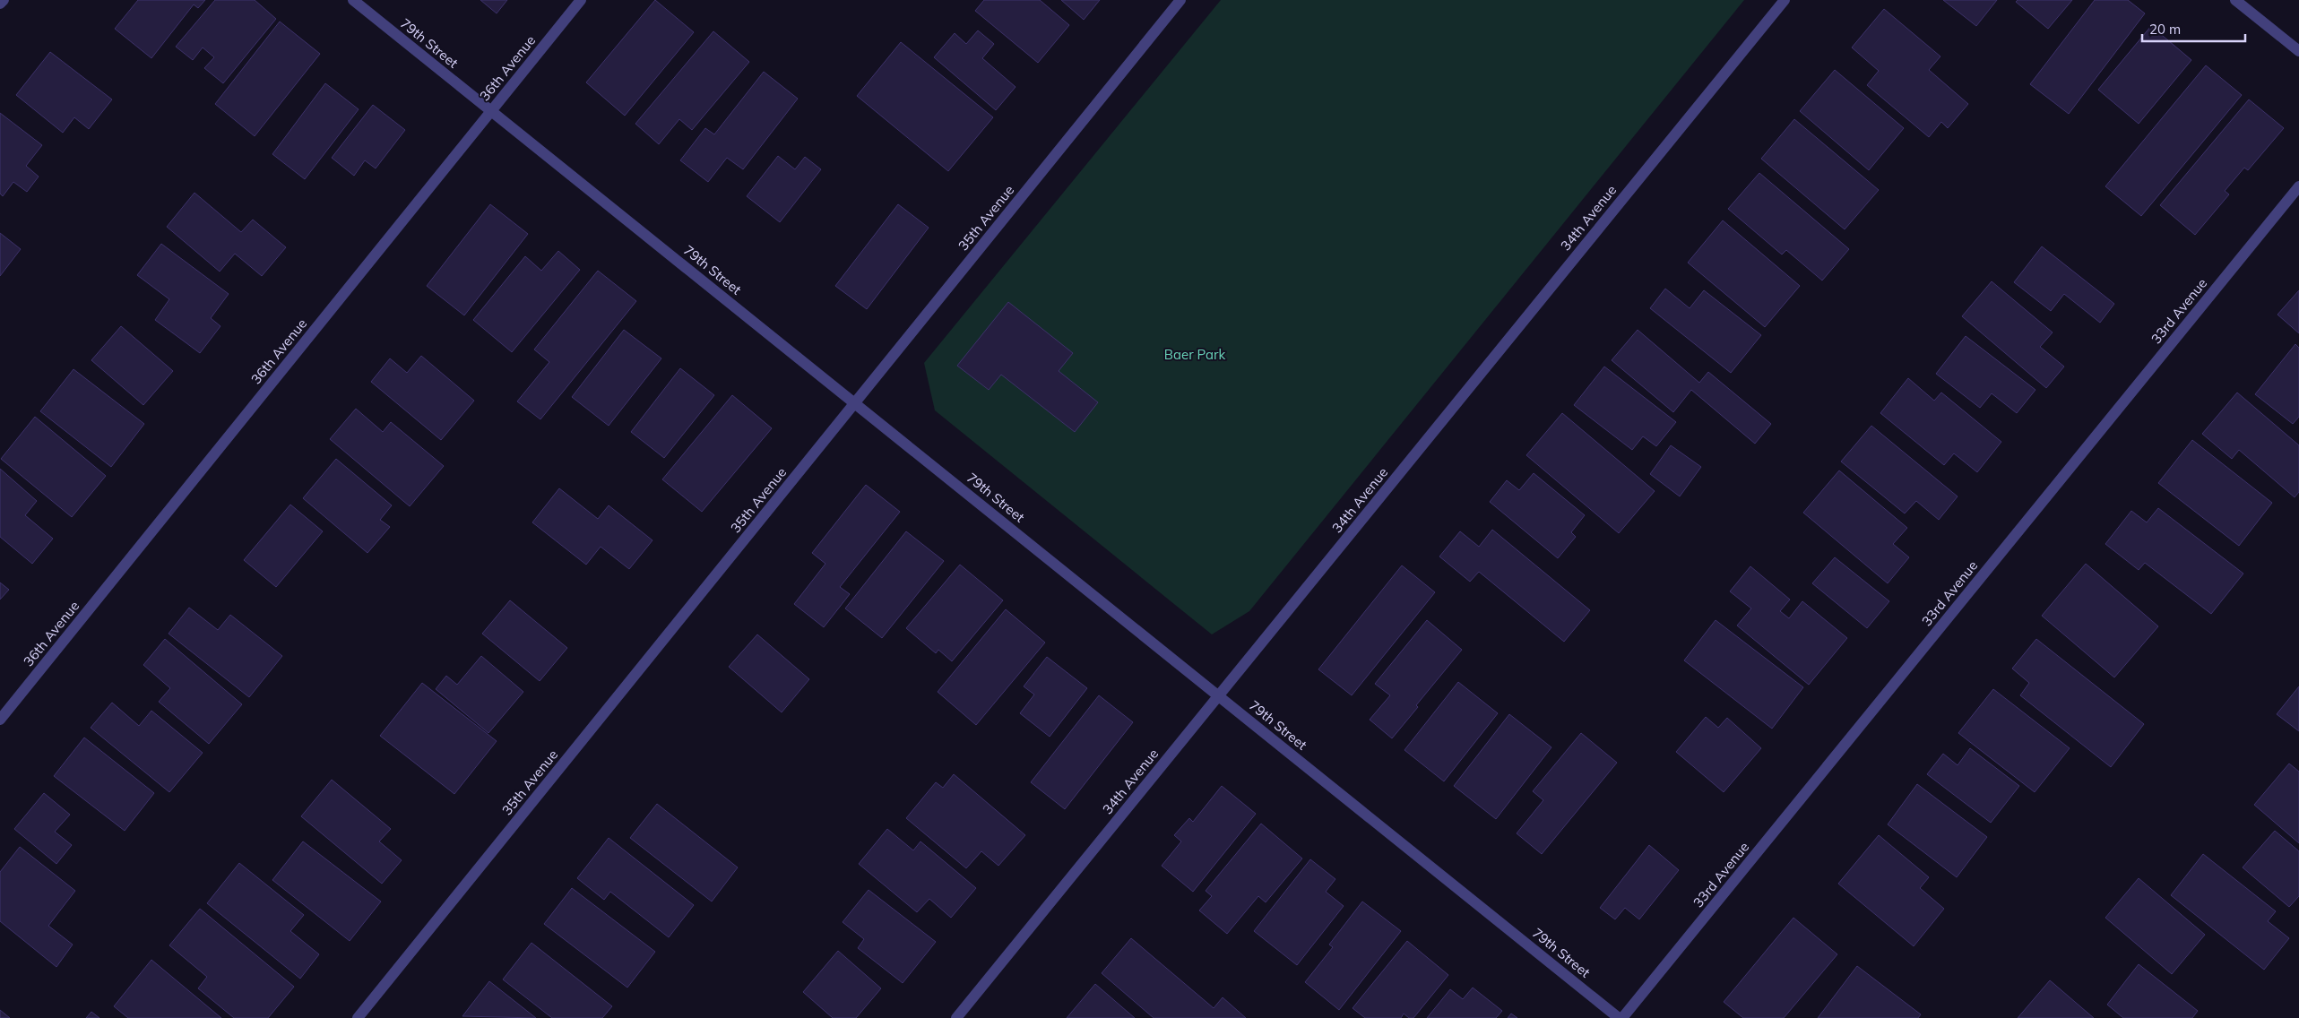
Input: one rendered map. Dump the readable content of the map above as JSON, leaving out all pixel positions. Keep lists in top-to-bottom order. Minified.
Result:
{"streets":{"street":["79th Street","36th Avenue","35th Avenue","34th Avenue","33rd Avenue"]},"crossings":[["79th Street","36th Avenue"],["79th Street","35th Avenue"],["79th Street","34th Avenue"]],"parks":["Baer Park"],"scale_bar":"20 m"}
